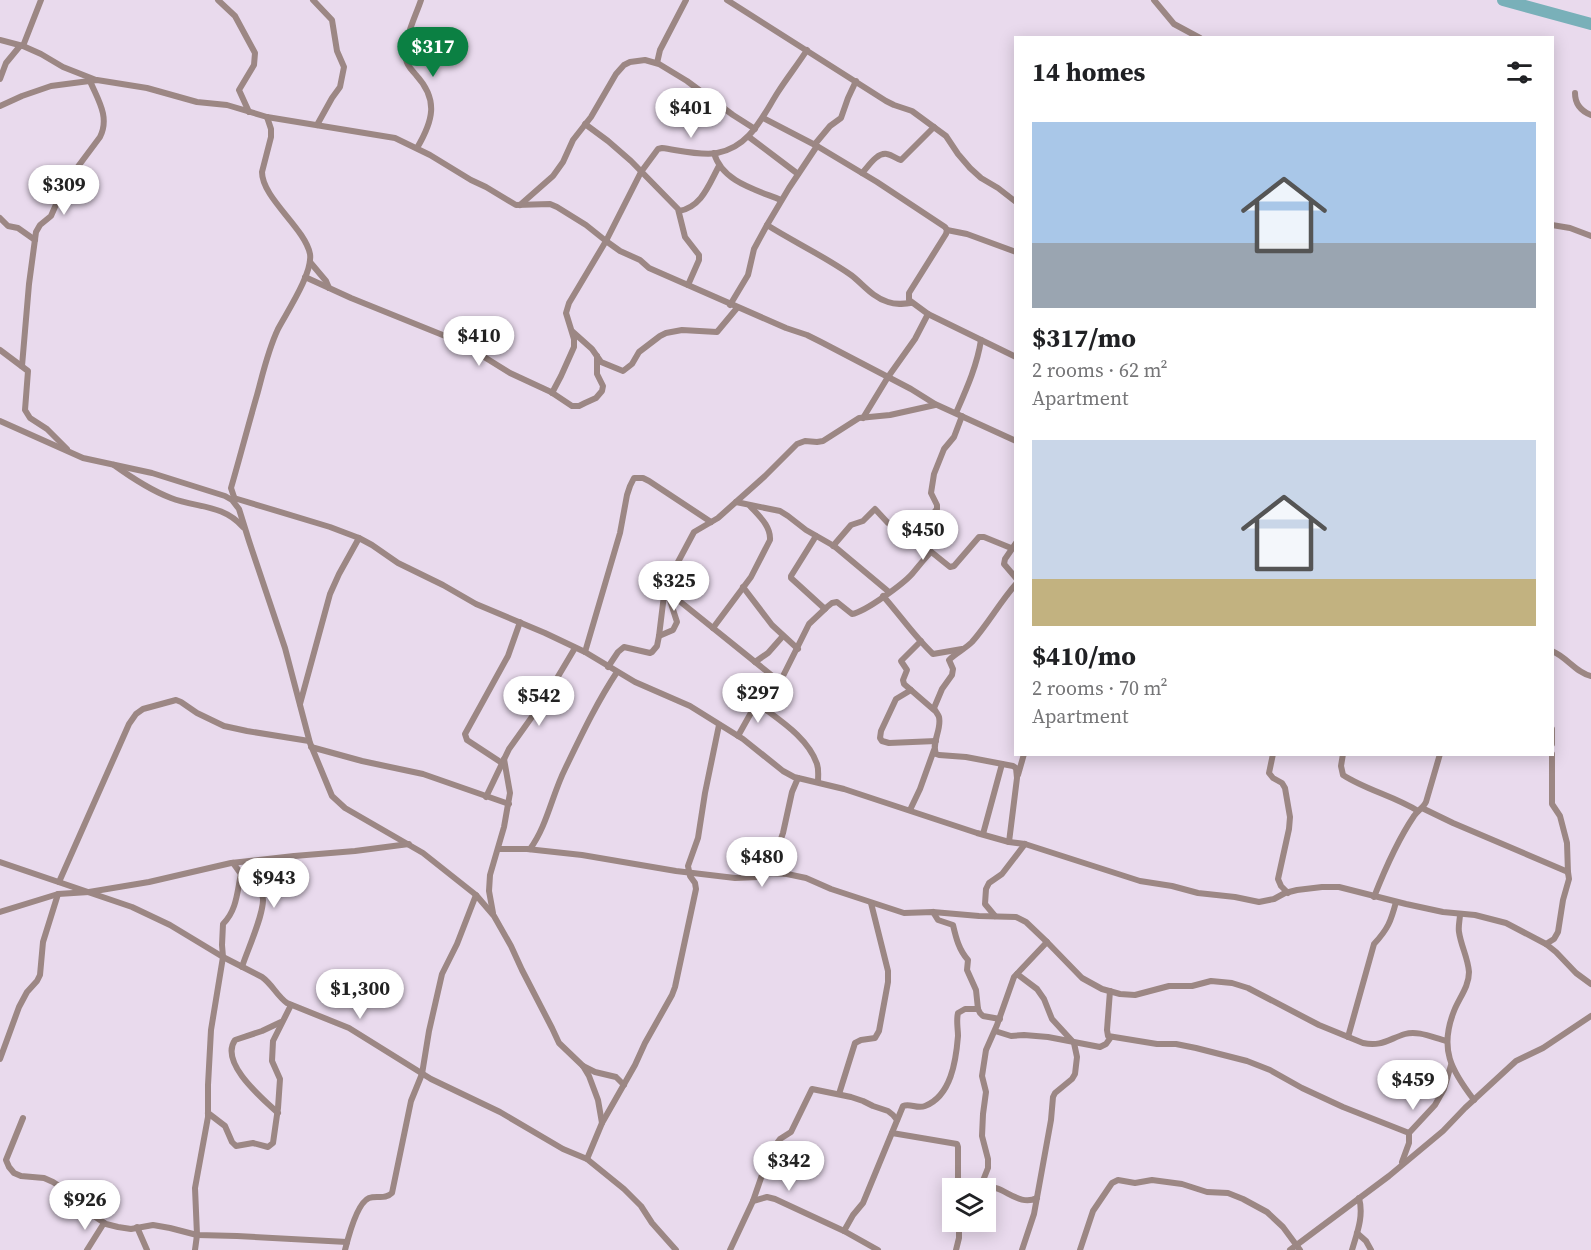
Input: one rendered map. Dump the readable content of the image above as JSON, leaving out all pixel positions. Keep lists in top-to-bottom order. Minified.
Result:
{"page":{"price":["$317","$401","$309","$410","$450","$325","$297","$542","$480","$943","$1,300","$459","$342","$926"],"heading":"14 homes","list":[{"name":"$317/mo","note":"2 rooms · 62 m² · Apartment"},{"name":"$410/mo","note":"2 rooms · 70 m² · Apartment"}]}}
